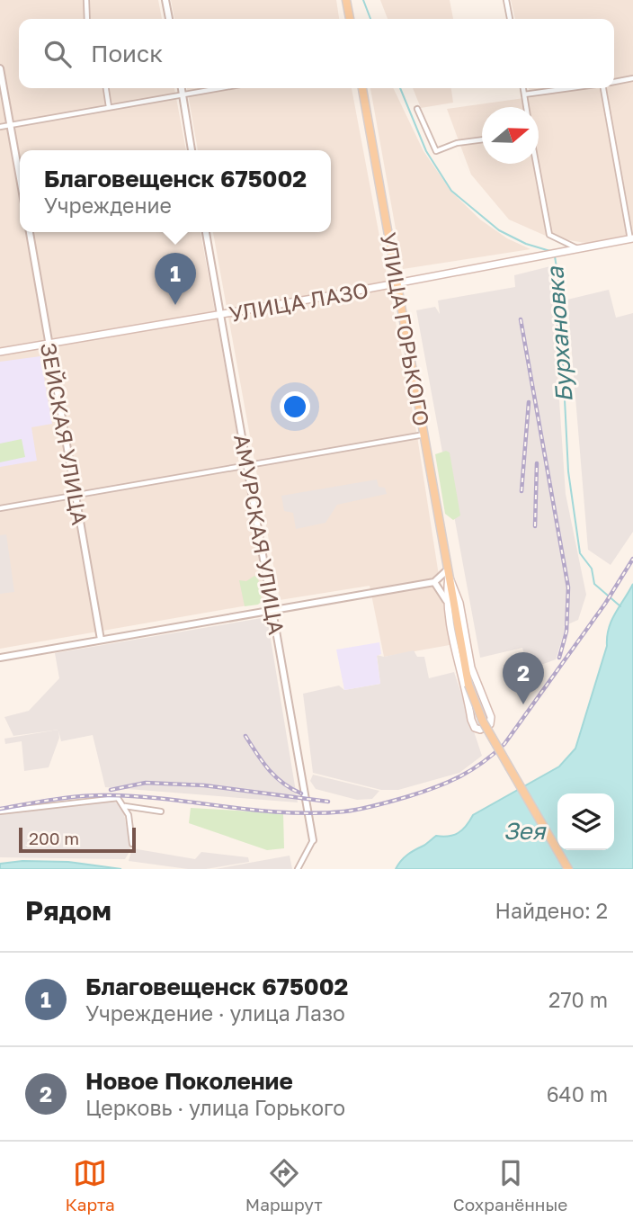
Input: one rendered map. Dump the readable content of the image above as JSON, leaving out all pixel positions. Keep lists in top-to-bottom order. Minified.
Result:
{"streets":{"main road":["УЛИЦА ЛАЗО","УЛИЦА ГОРЬКОГО"],"street":["ЗЕЙСКАЯ УЛИЦА","АМУРСКАЯ УЛИЦА"]},"crossings":[["УЛИЦА ЛАЗО","УЛИЦА ГОРЬКОГО"],["УЛИЦА ЛАЗО","ЗЕЙСКАЯ УЛИЦА"],["УЛИЦА ЛАЗО","АМУРСКАЯ УЛИЦА"]],"water":["Бурхановка","Зея"],"scale_bar":"200 m","north":"right","page":{"search":"Поиск","popup":["Благовещенск 675002","Учреждение"],"pins":["1","2"],"scale":"200 m","heading":["Рядом","Найдено: 2"],"list":[{"mark":"1","name":"Благовещенск 675002","note":"Учреждение · улица Лазо","value":"270 m"},{"mark":"2","name":"Новое Поколение","note":"Церковь · улица Горького","value":"640 m"}],"nav":["Карта","Маршрут","Сохранённые"]}}
